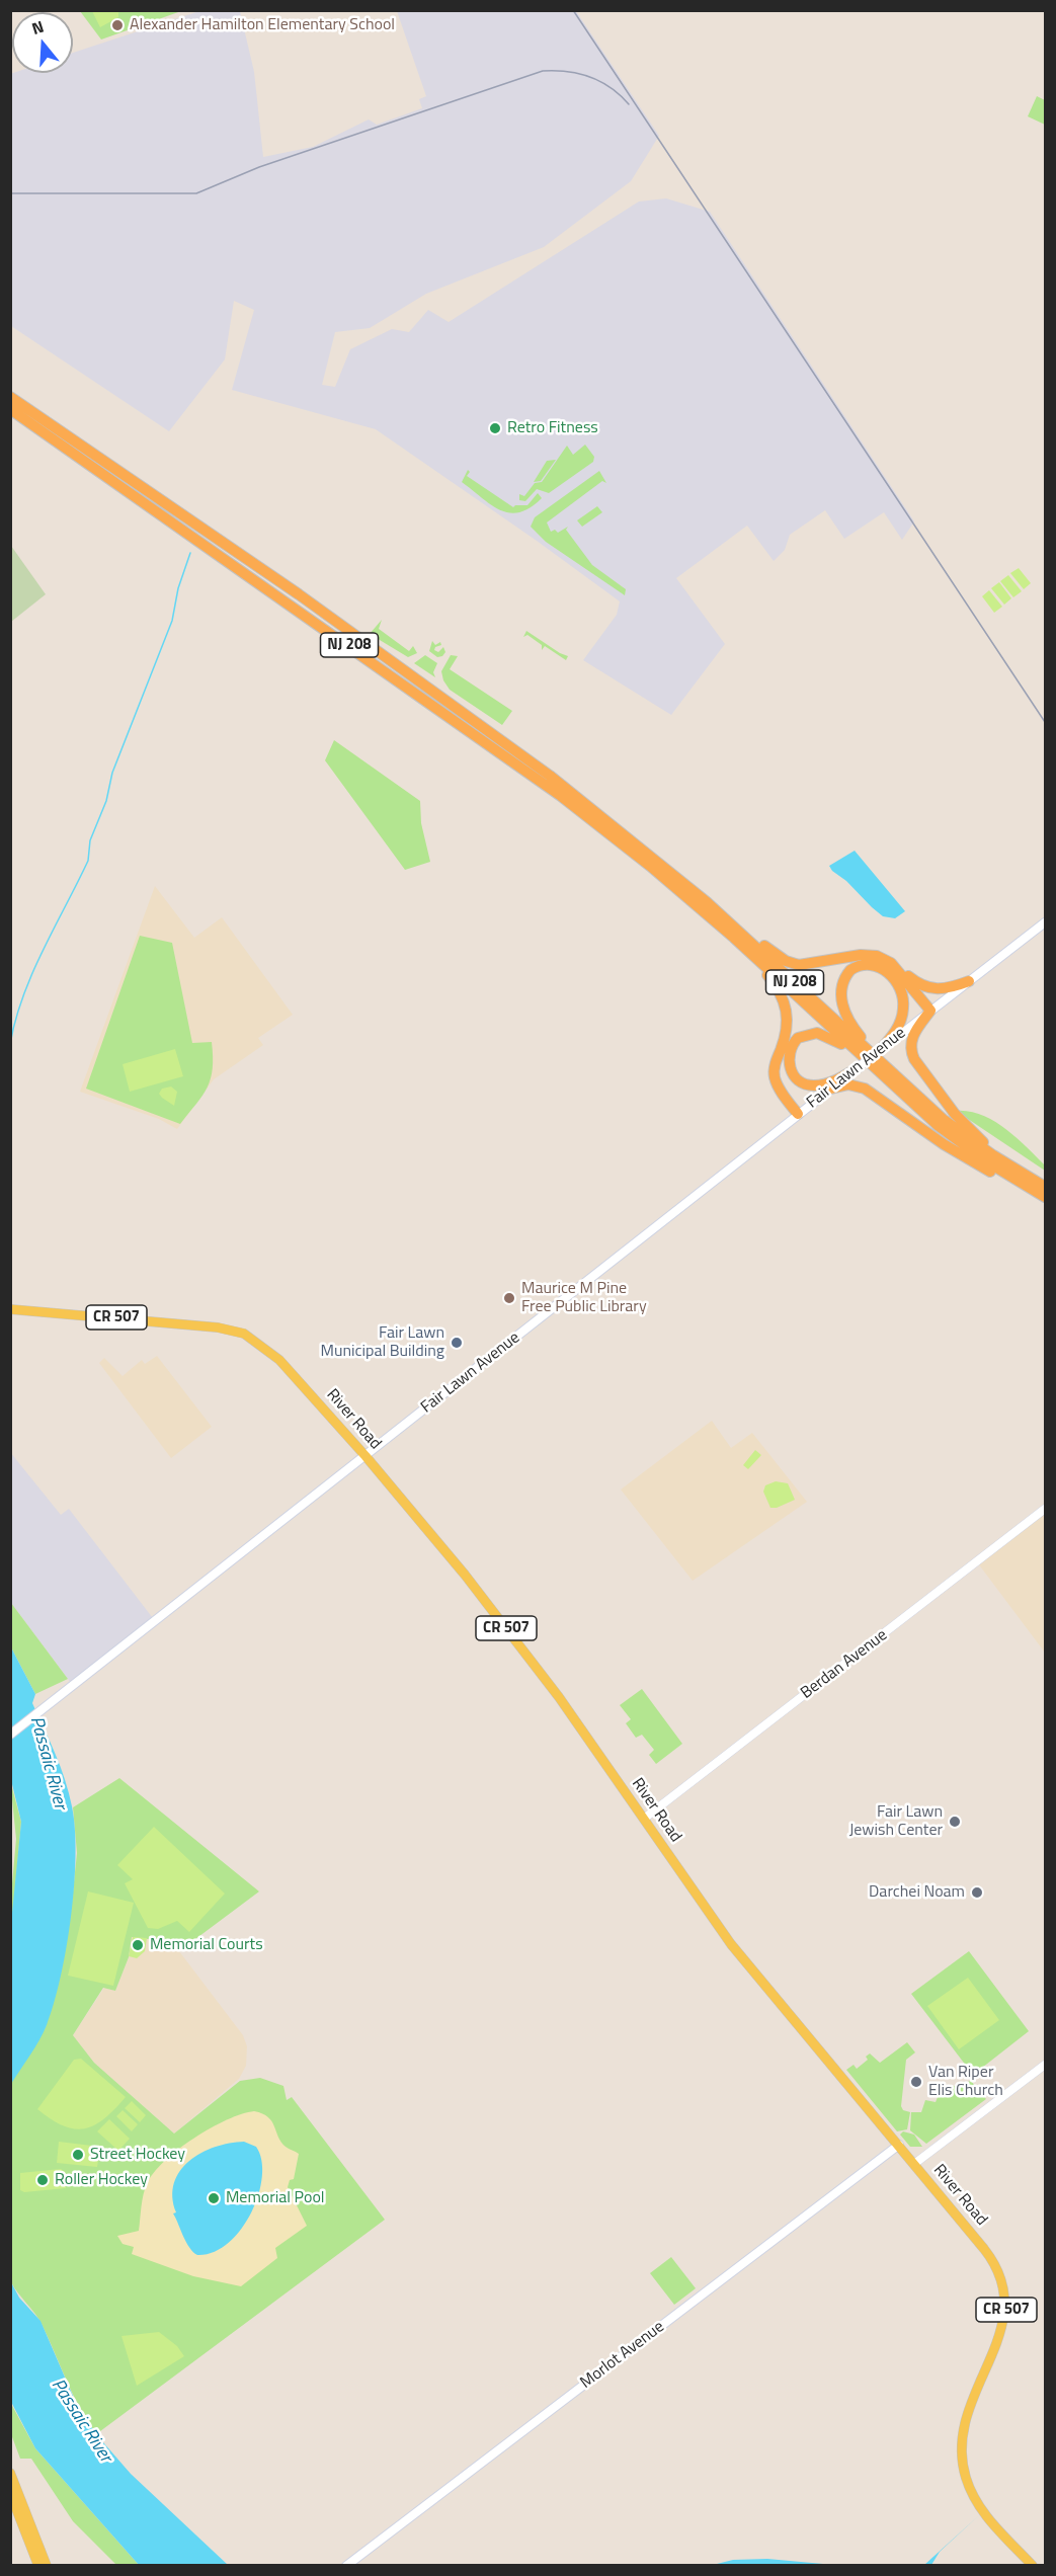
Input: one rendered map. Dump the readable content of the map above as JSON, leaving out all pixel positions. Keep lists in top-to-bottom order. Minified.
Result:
{"streets":{"highway":["NJ 208"],"main road":["Fair Lawn Avenue","CR 507","River Road","Morlot Avenue"],"street":["Berdan Avenue"]},"crossings":[["Fair Lawn Avenue","River Road"],["River Road","Berdan Avenue"],["River Road","Morlot Avenue"]],"water":["Passaic River"],"places":["Alexander Hamilton Elementary School","Retro Fitness","Maurice M Pine Free Public Library","Fair Lawn Municipal Building","Fair Lawn Jewish Center","Darchei Noam","Memorial Courts","Van Riper Elis Church","Street Hockey","Roller Hockey","Memorial Pool"],"north":"top"}
